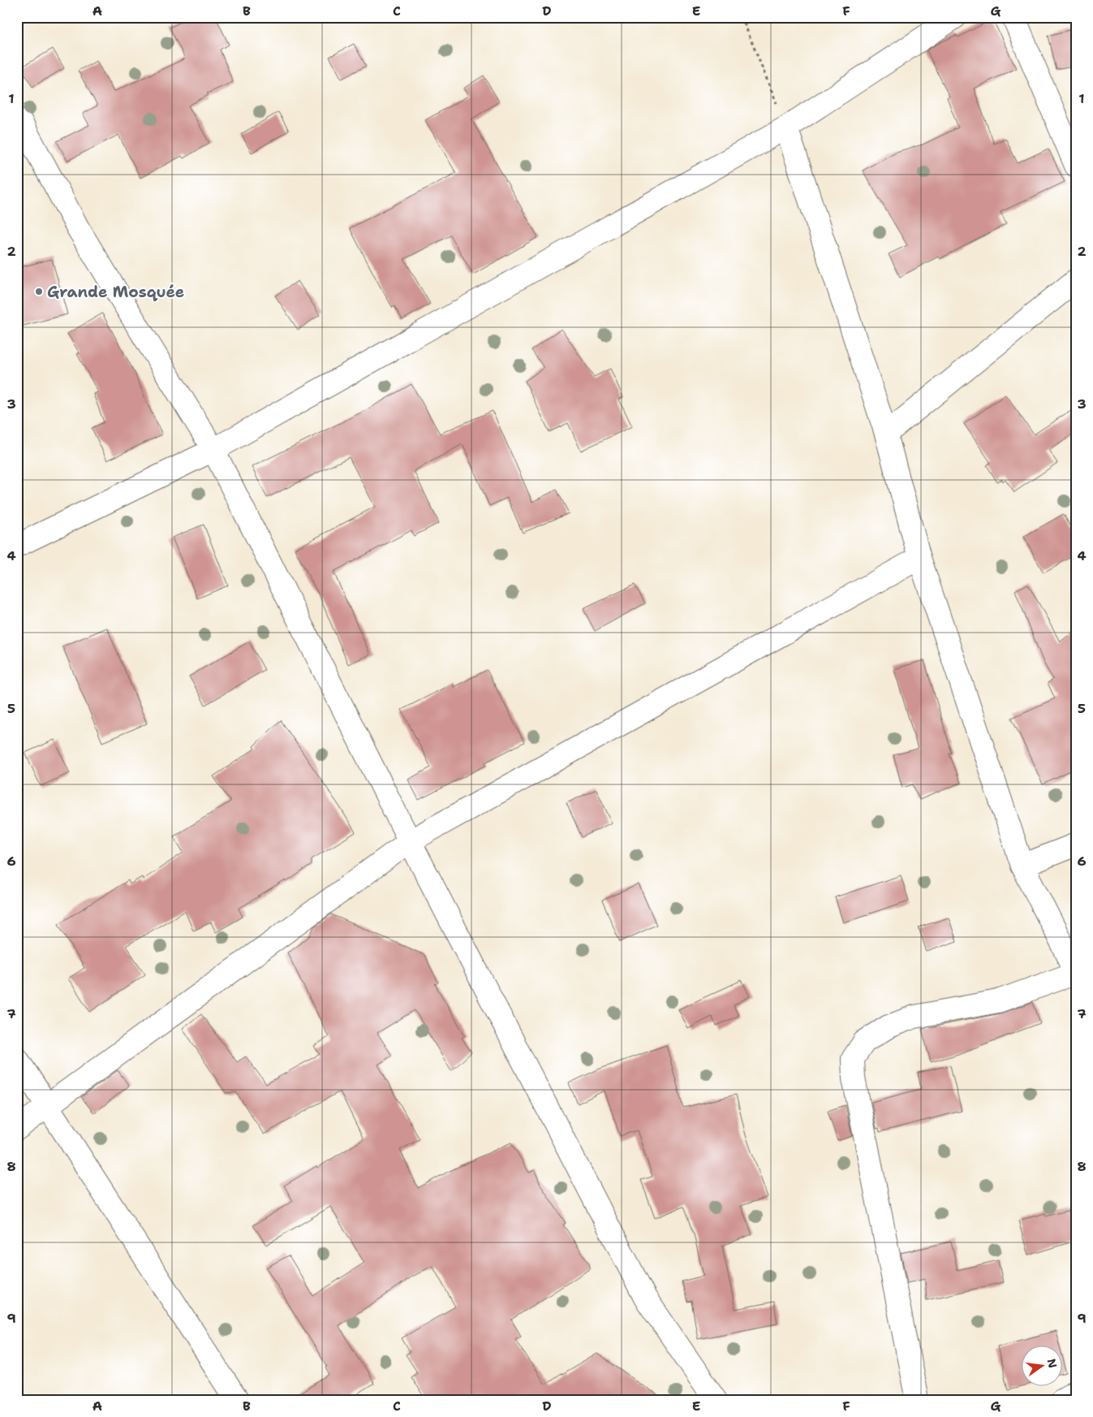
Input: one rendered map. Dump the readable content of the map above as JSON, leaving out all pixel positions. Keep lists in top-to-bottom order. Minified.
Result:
{"places":["Grande Mosquée"],"north":"right","grid":{"columns":["A","B","C","D","E","F","G"],"rows":["1","2","3","4","5","6","7","8","9"]}}
